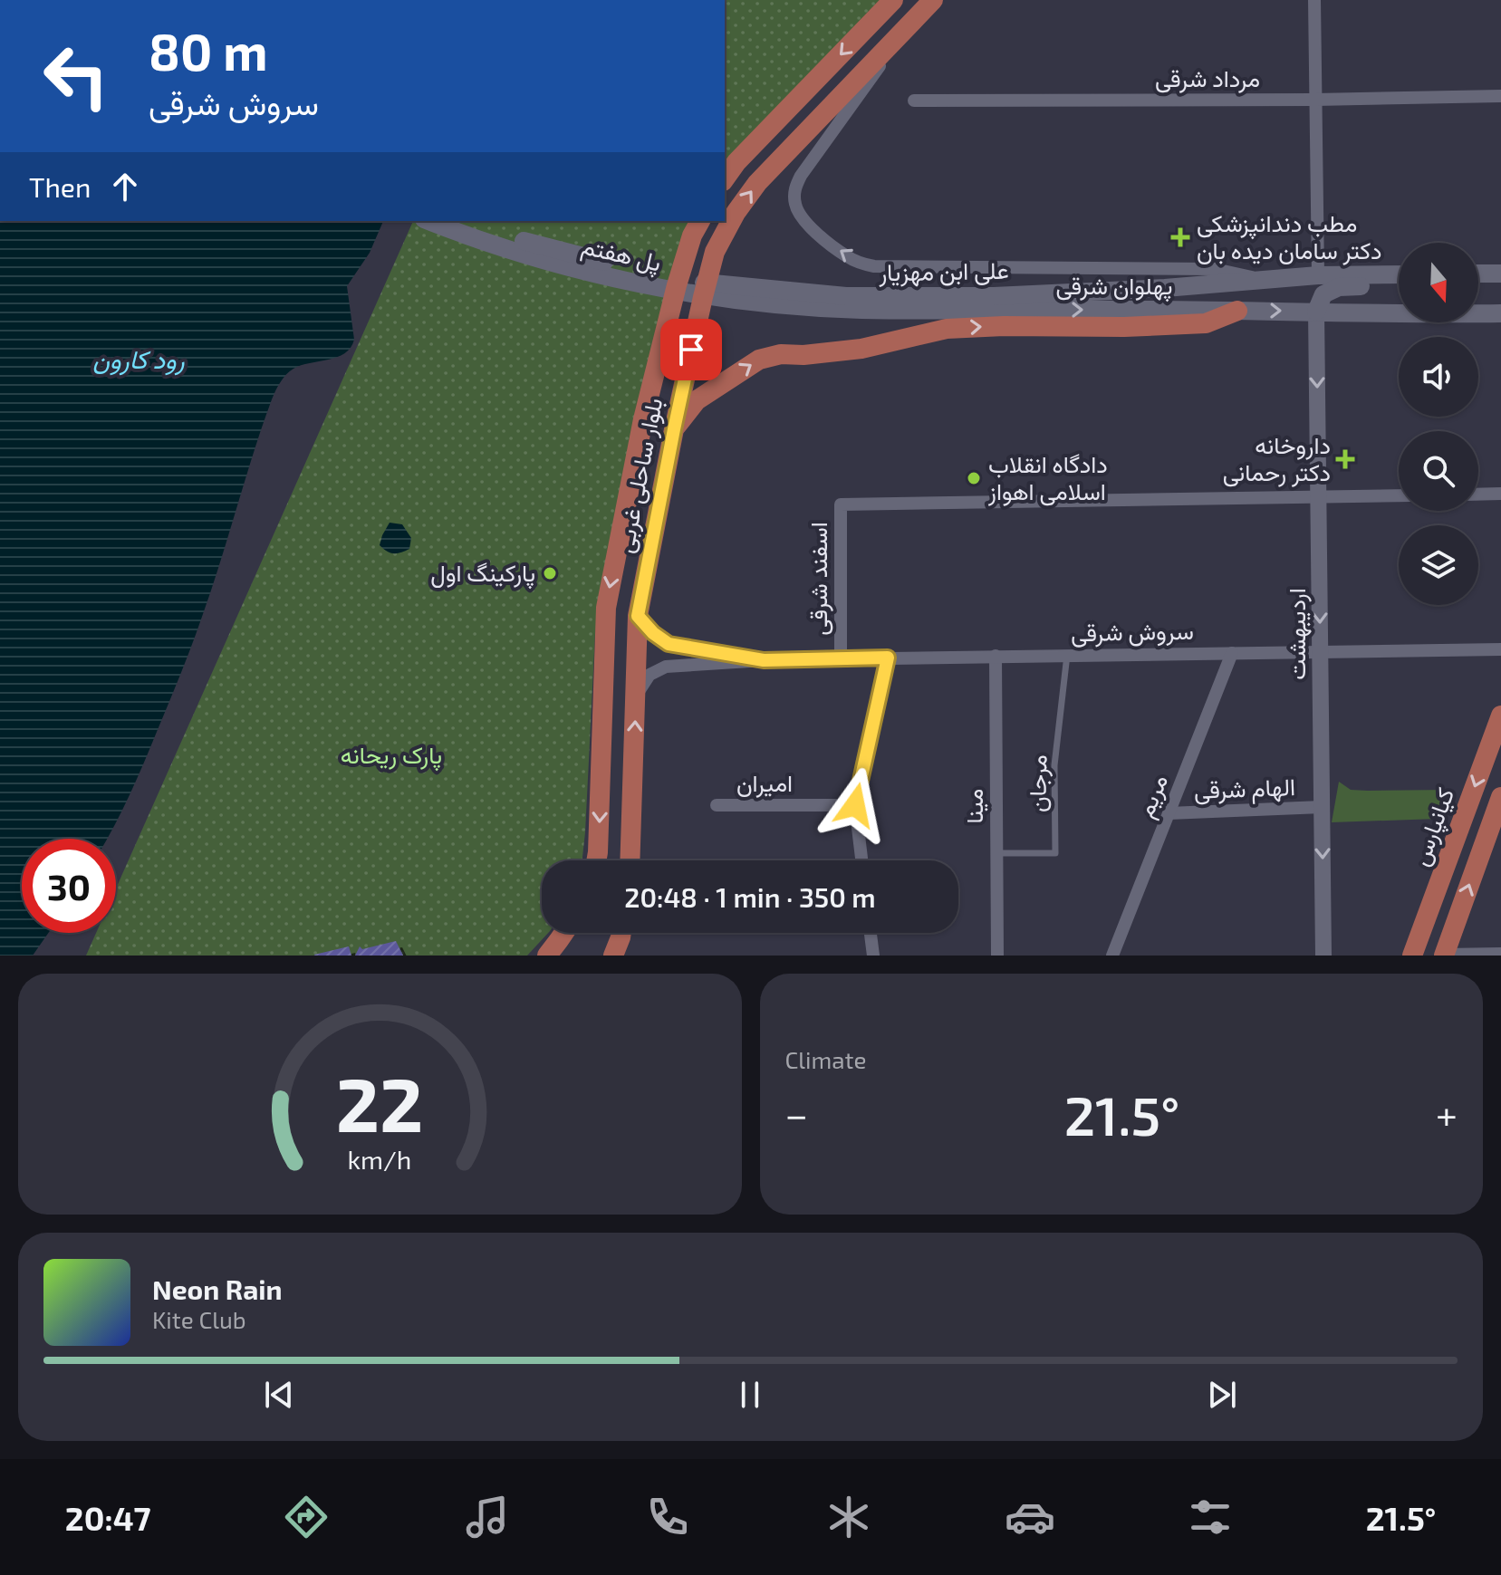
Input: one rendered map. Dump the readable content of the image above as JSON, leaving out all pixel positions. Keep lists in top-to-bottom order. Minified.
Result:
{"streets":{"main road":["پل هفتم","علی ابن مهزیار","پهلوان شرقی","بلوار ساحلی غربی","کیانپارس"],"street":["مرداد شرقی","اسفند شرقی","سروش شرقی","اردیبهشت","امیران","الهام شرقی","مریم","مینا"],"lane":["مرجان"]},"crossings":[["پل هفتم","علی ابن مهزیار"],["پل هفتم","پهلوان شرقی"],["علی ابن مهزیار","پهلوان شرقی"],["پهلوان شرقی","بلوار ساحلی غربی"],["پهلوان شرقی","اردیبهشت"],["اسفند شرقی","سروش شرقی"],["اسفند شرقی","اردیبهشت"],["سروش شرقی","اردیبهشت"],["سروش شرقی","مرجان"],["سروش شرقی","مریم"],["سروش شرقی","مینا"],["اردیبهشت","الهام شرقی"],["مرجان","مینا"],["الهام شرقی","مریم"]],"one_way":["اردیبهشت"],"water":["رود کارون"],"parks":["پارک ریحانه"],"places":{"health":["مطب دندانپزشکی دکتر سامان دیده بان","داروخانه دکتر رحمانی"],"other":["دادگاه انقلاب اسلامی اهواز","پارکینگ اول"]},"north":"bottom","page":{"turn":["80 m","سروش شرقی"],"then":"Then","limit":"30","trip":"20:48 · 1 min · 350 m","tile":"Climate","heat":["−","21.5°","+"],"song":["Neon Rain","Kite Club"],"tabs":["20:47","21.5°"],"gauge":["22","km/h"]}}
